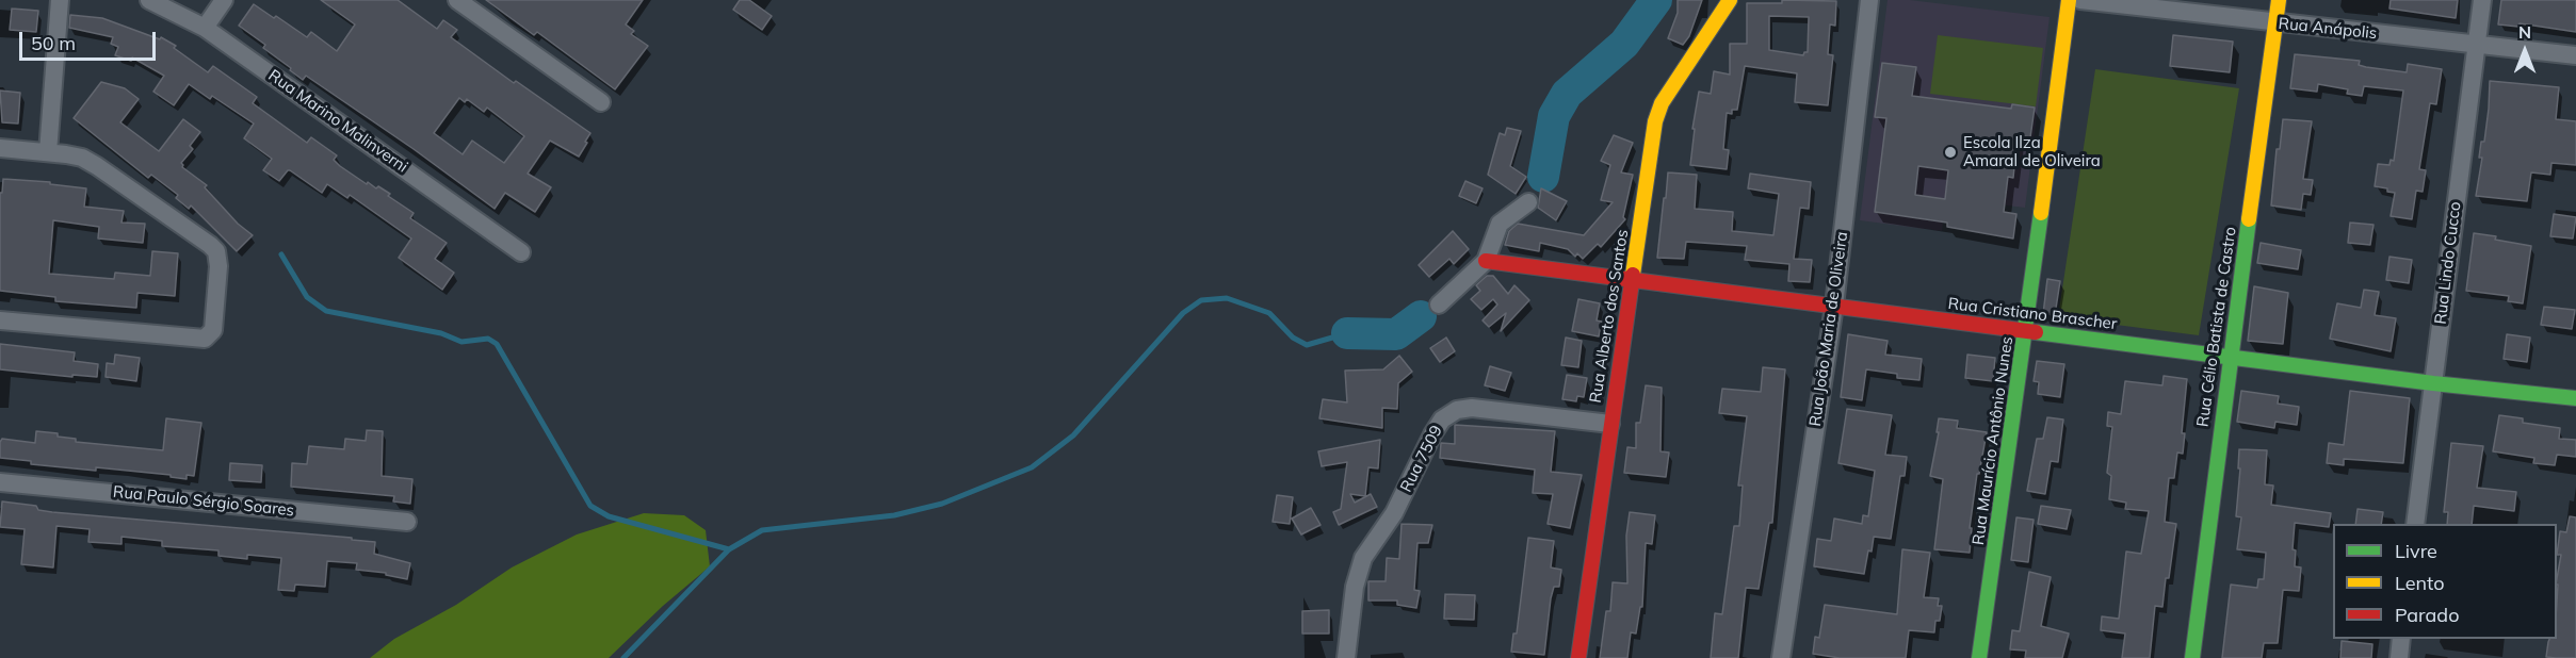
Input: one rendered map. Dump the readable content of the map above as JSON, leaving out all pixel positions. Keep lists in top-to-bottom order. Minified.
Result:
{"streets":{"street":["Rua Anápolis","Rua Marino Malinverni","Rua Lindo Cucco","Rua Cristiano Brascher","Rua Alberto dos Santos","Rua Célio Batista de Castro","Rua João Maria de Oliveira","Rua Maurício Antônio Nunes","Rua 7509","Rua Paulo Sérgio Soares"]},"crossings":[["Rua Anápolis","Rua Lindo Cucco"],["Rua Anápolis","Rua Célio Batista de Castro"],["Rua Lindo Cucco","Rua Cristiano Brascher"],["Rua Cristiano Brascher","Rua Alberto dos Santos"],["Rua Cristiano Brascher","Rua Célio Batista de Castro"],["Rua Cristiano Brascher","Rua João Maria de Oliveira"],["Rua Cristiano Brascher","Rua Maurício Antônio Nunes"],["Rua Alberto dos Santos","Rua 7509"]],"places":["Escola Ilza Amaral de Oliveira"],"legend":["Livre","Lento","Parado"],"scale_bar":"50 m","north":"top"}
